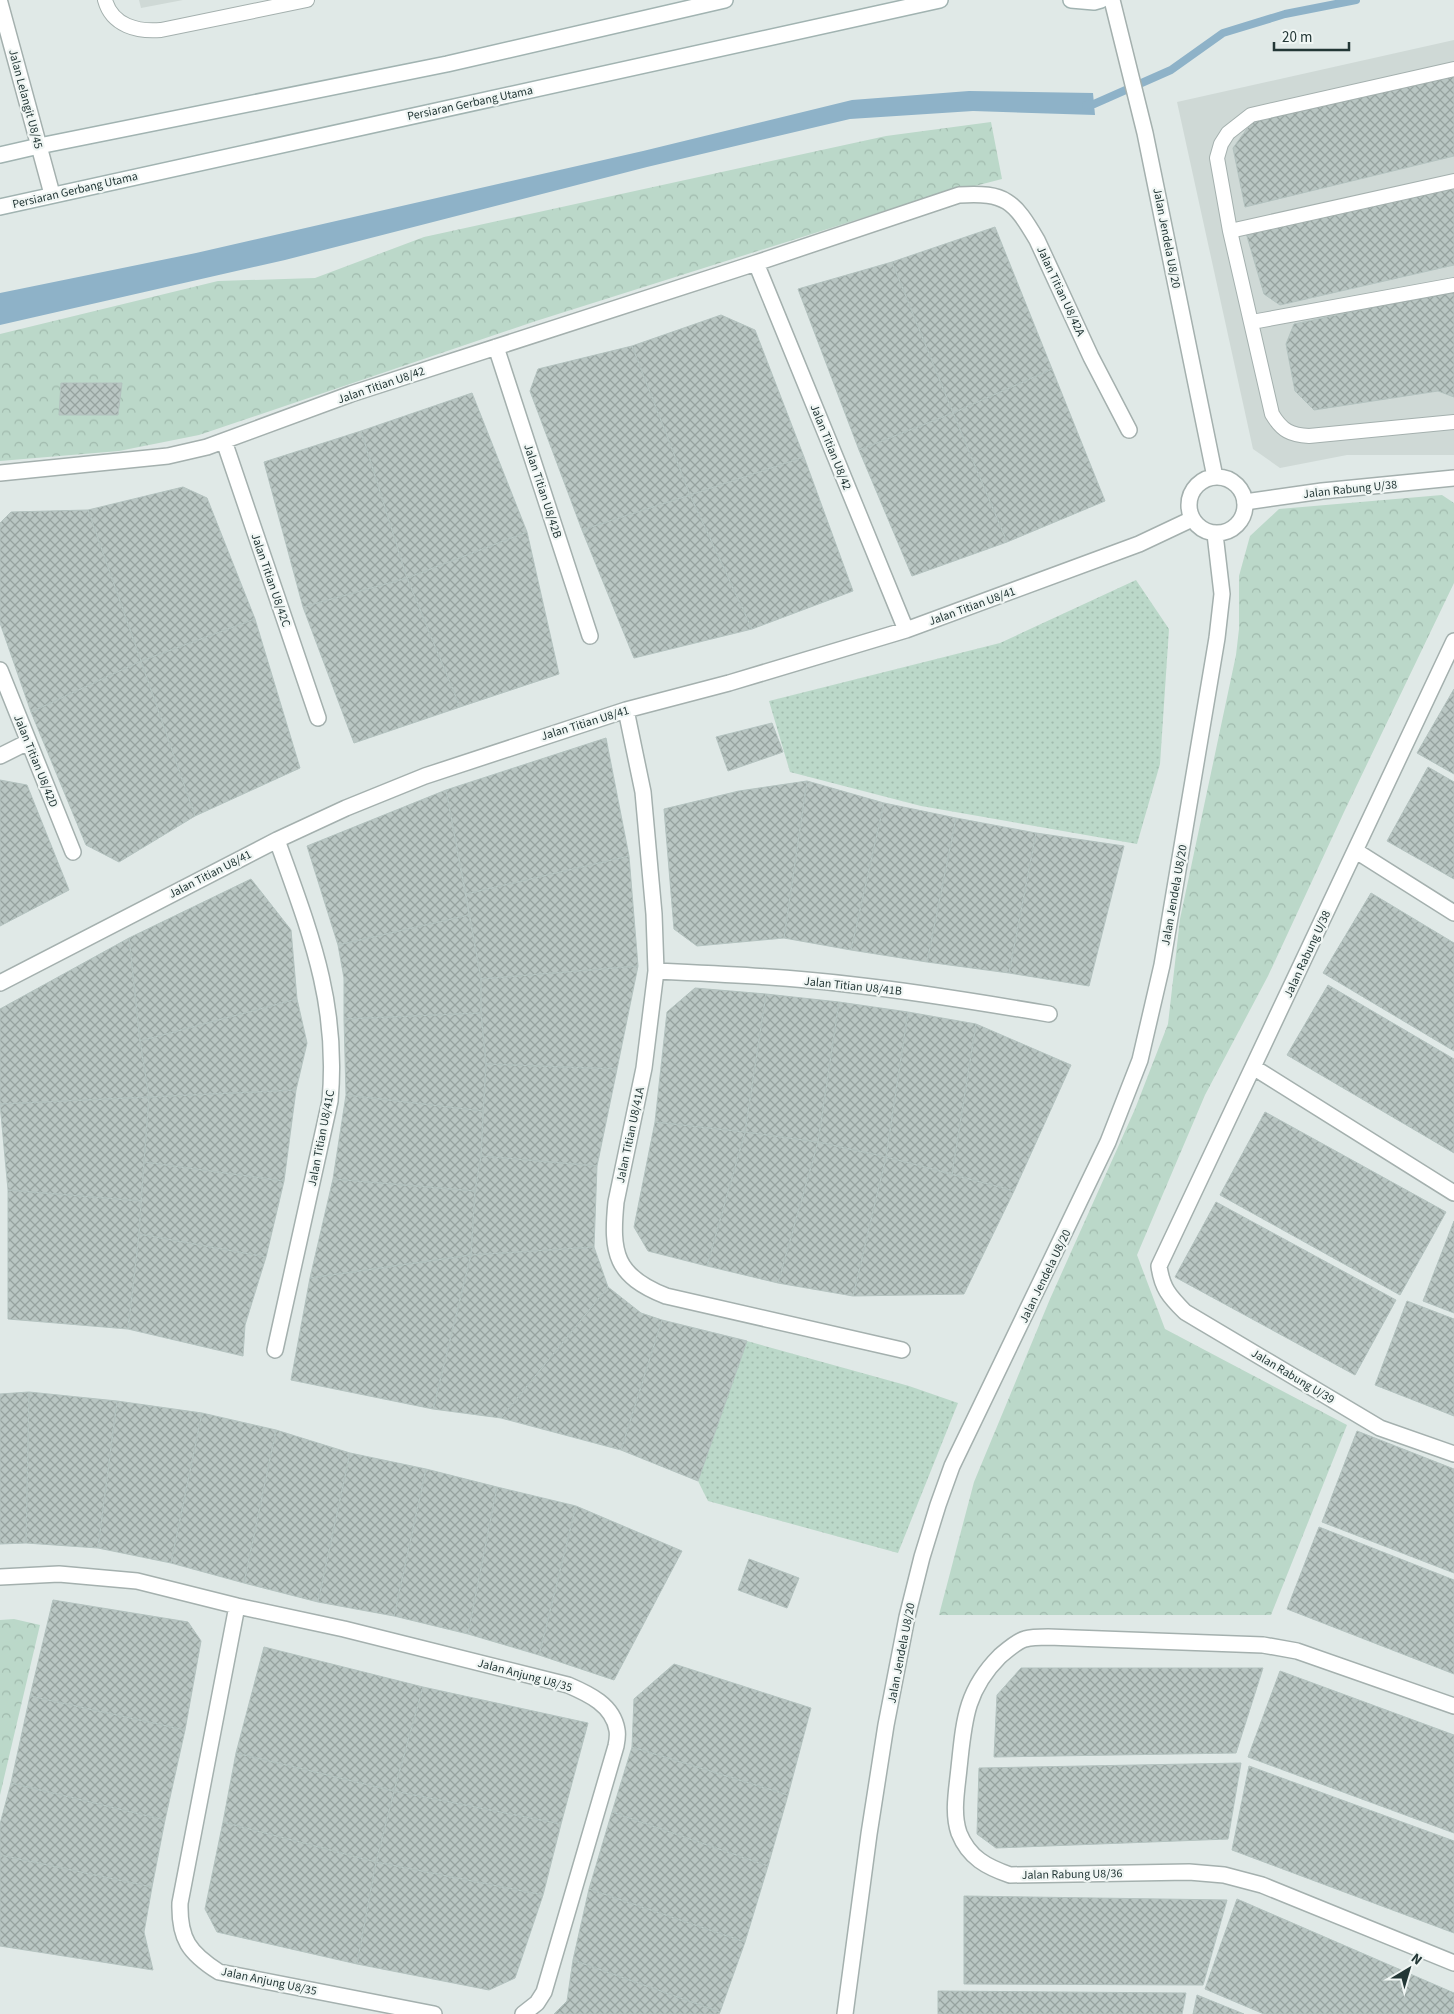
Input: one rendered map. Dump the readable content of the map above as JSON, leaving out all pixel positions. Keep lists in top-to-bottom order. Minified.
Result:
{"streets":{"street":["Jalan Lelangit U8/45","Persiaran Gerbang Utama","Jalan Jendela U8/20","Jalan Titian U8/42A","Jalan Titian U8/42","Jalan Rabung U/38","Jalan Titian U8/42B","Jalan Titian U8/42C","Jalan Titian U8/41","Jalan Titian U8/42D","Jalan Titian U8/41B","Jalan Titian U8/41A","Jalan Titian U8/41C","Jalan Rabung U/39","Jalan Anjung U8/35","Jalan Rabung U8/36"]},"crossings":[["Jalan Lelangit U8/45","Persiaran Gerbang Utama"],["Jalan Jendela U8/20","Jalan Rabung U/38"],["Jalan Jendela U8/20","Jalan Titian U8/41"],["Jalan Titian U8/42A","Jalan Titian U8/42"],["Jalan Titian U8/42","Jalan Titian U8/42B"],["Jalan Titian U8/42","Jalan Titian U8/42C"],["Jalan Titian U8/42","Jalan Titian U8/41"],["Jalan Rabung U/38","Jalan Titian U8/41"],["Jalan Rabung U/38","Jalan Rabung U/39"],["Jalan Titian U8/41","Jalan Titian U8/41A"],["Jalan Titian U8/41","Jalan Titian U8/41C"],["Jalan Titian U8/41B","Jalan Titian U8/41A"]],"scale_bar":"20 m","north":"top right"}
